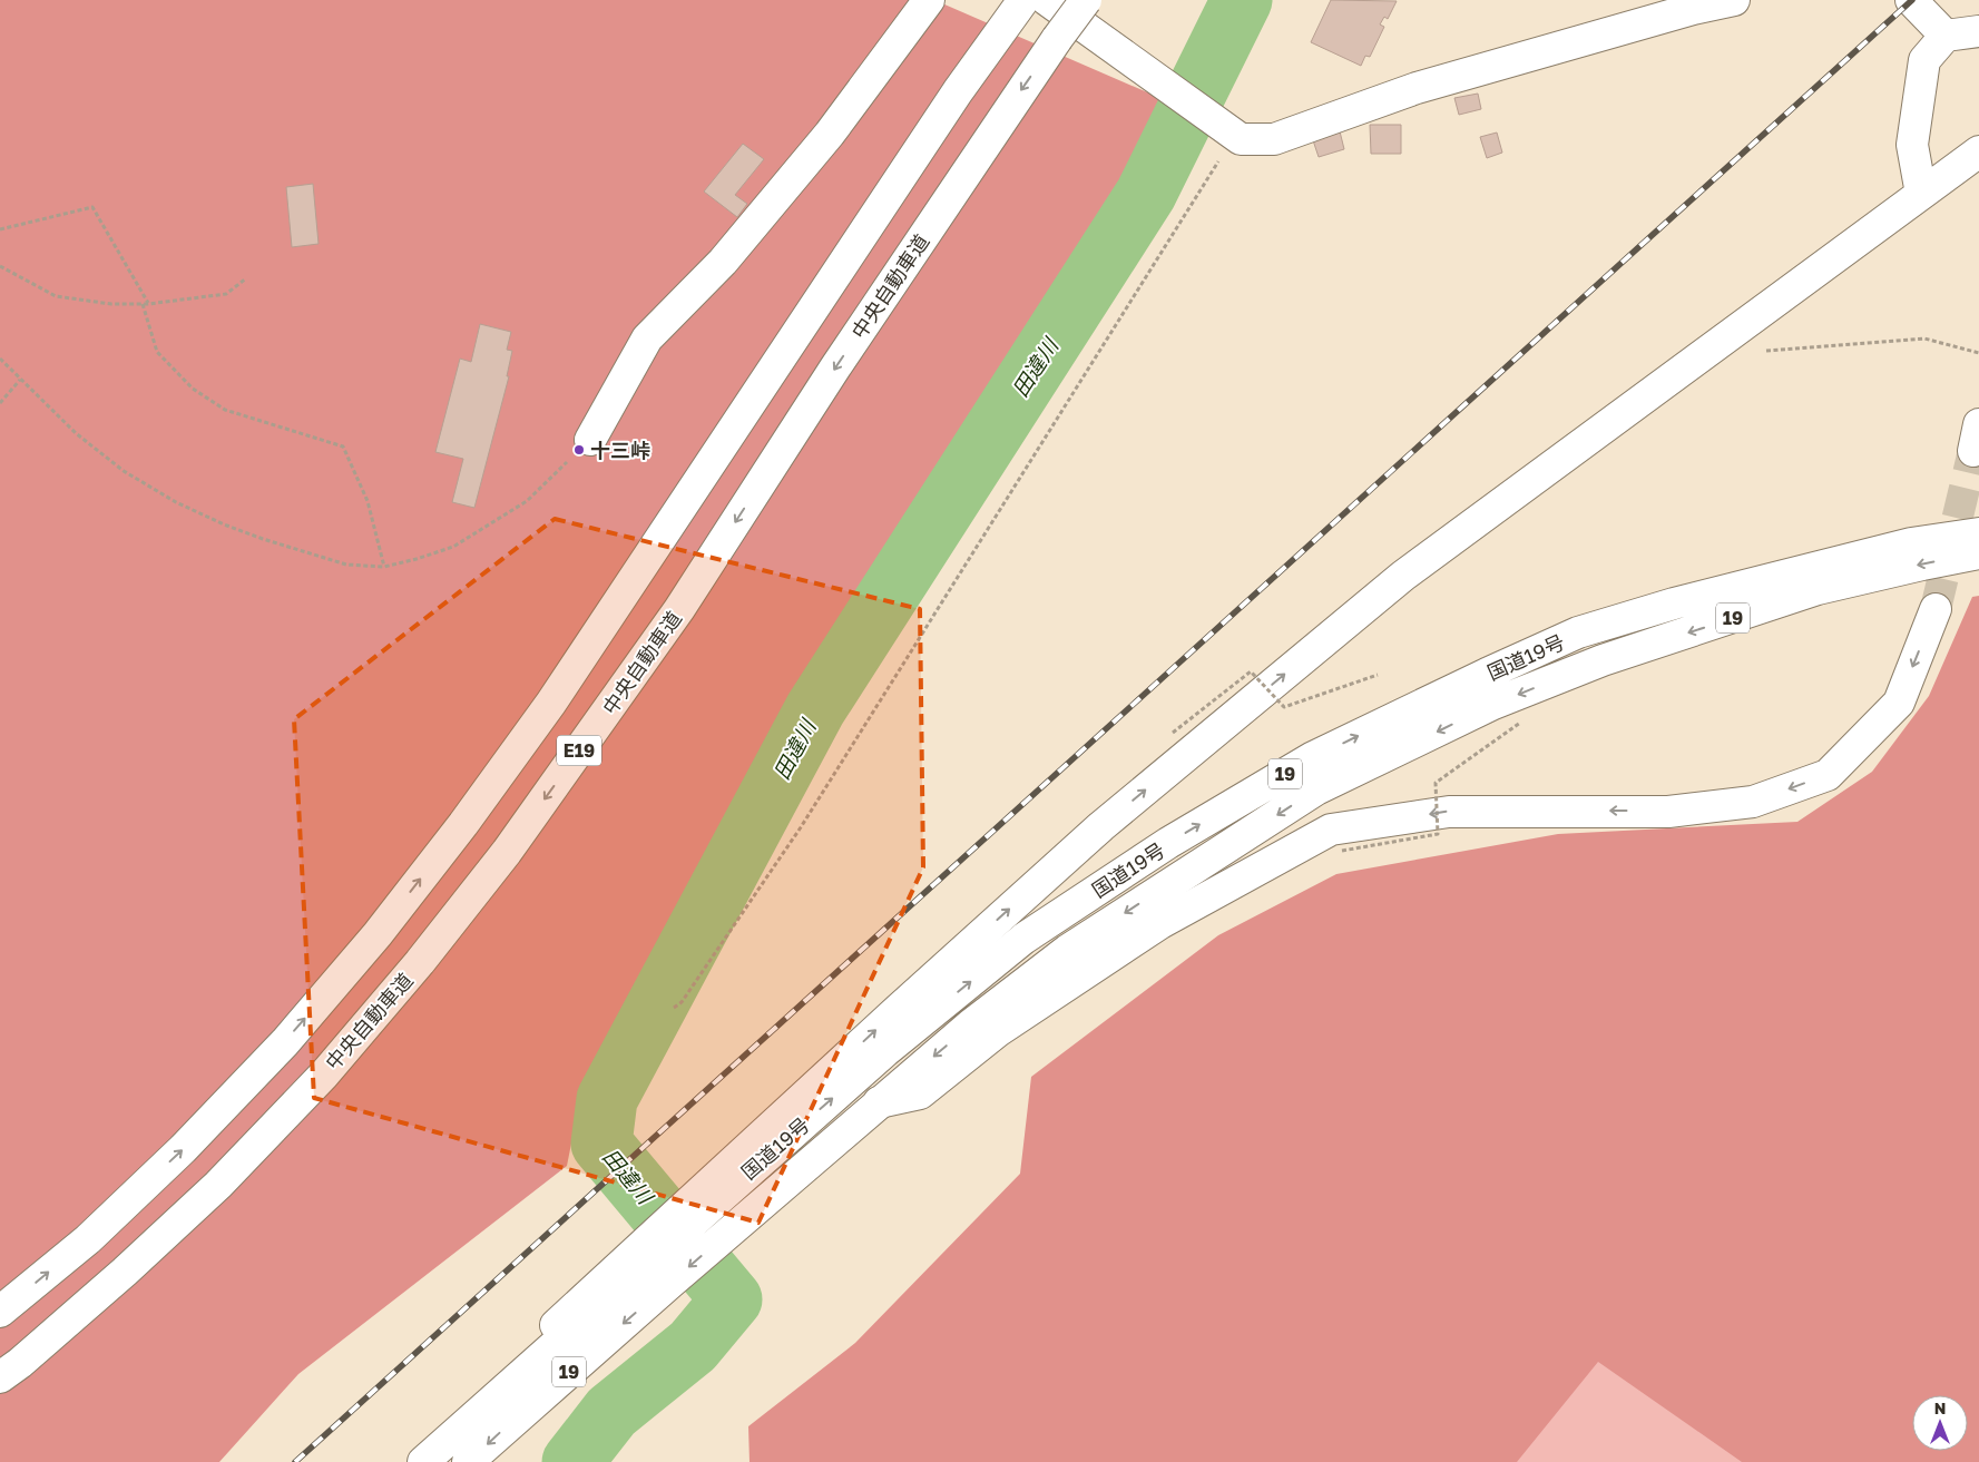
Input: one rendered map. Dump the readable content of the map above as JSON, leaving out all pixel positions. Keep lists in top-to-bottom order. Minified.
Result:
{"streets":{"main road":["中央自動車道","19","国道19号","E19"]},"water":["田違川"],"places":["十三峠"],"north":"top"}
